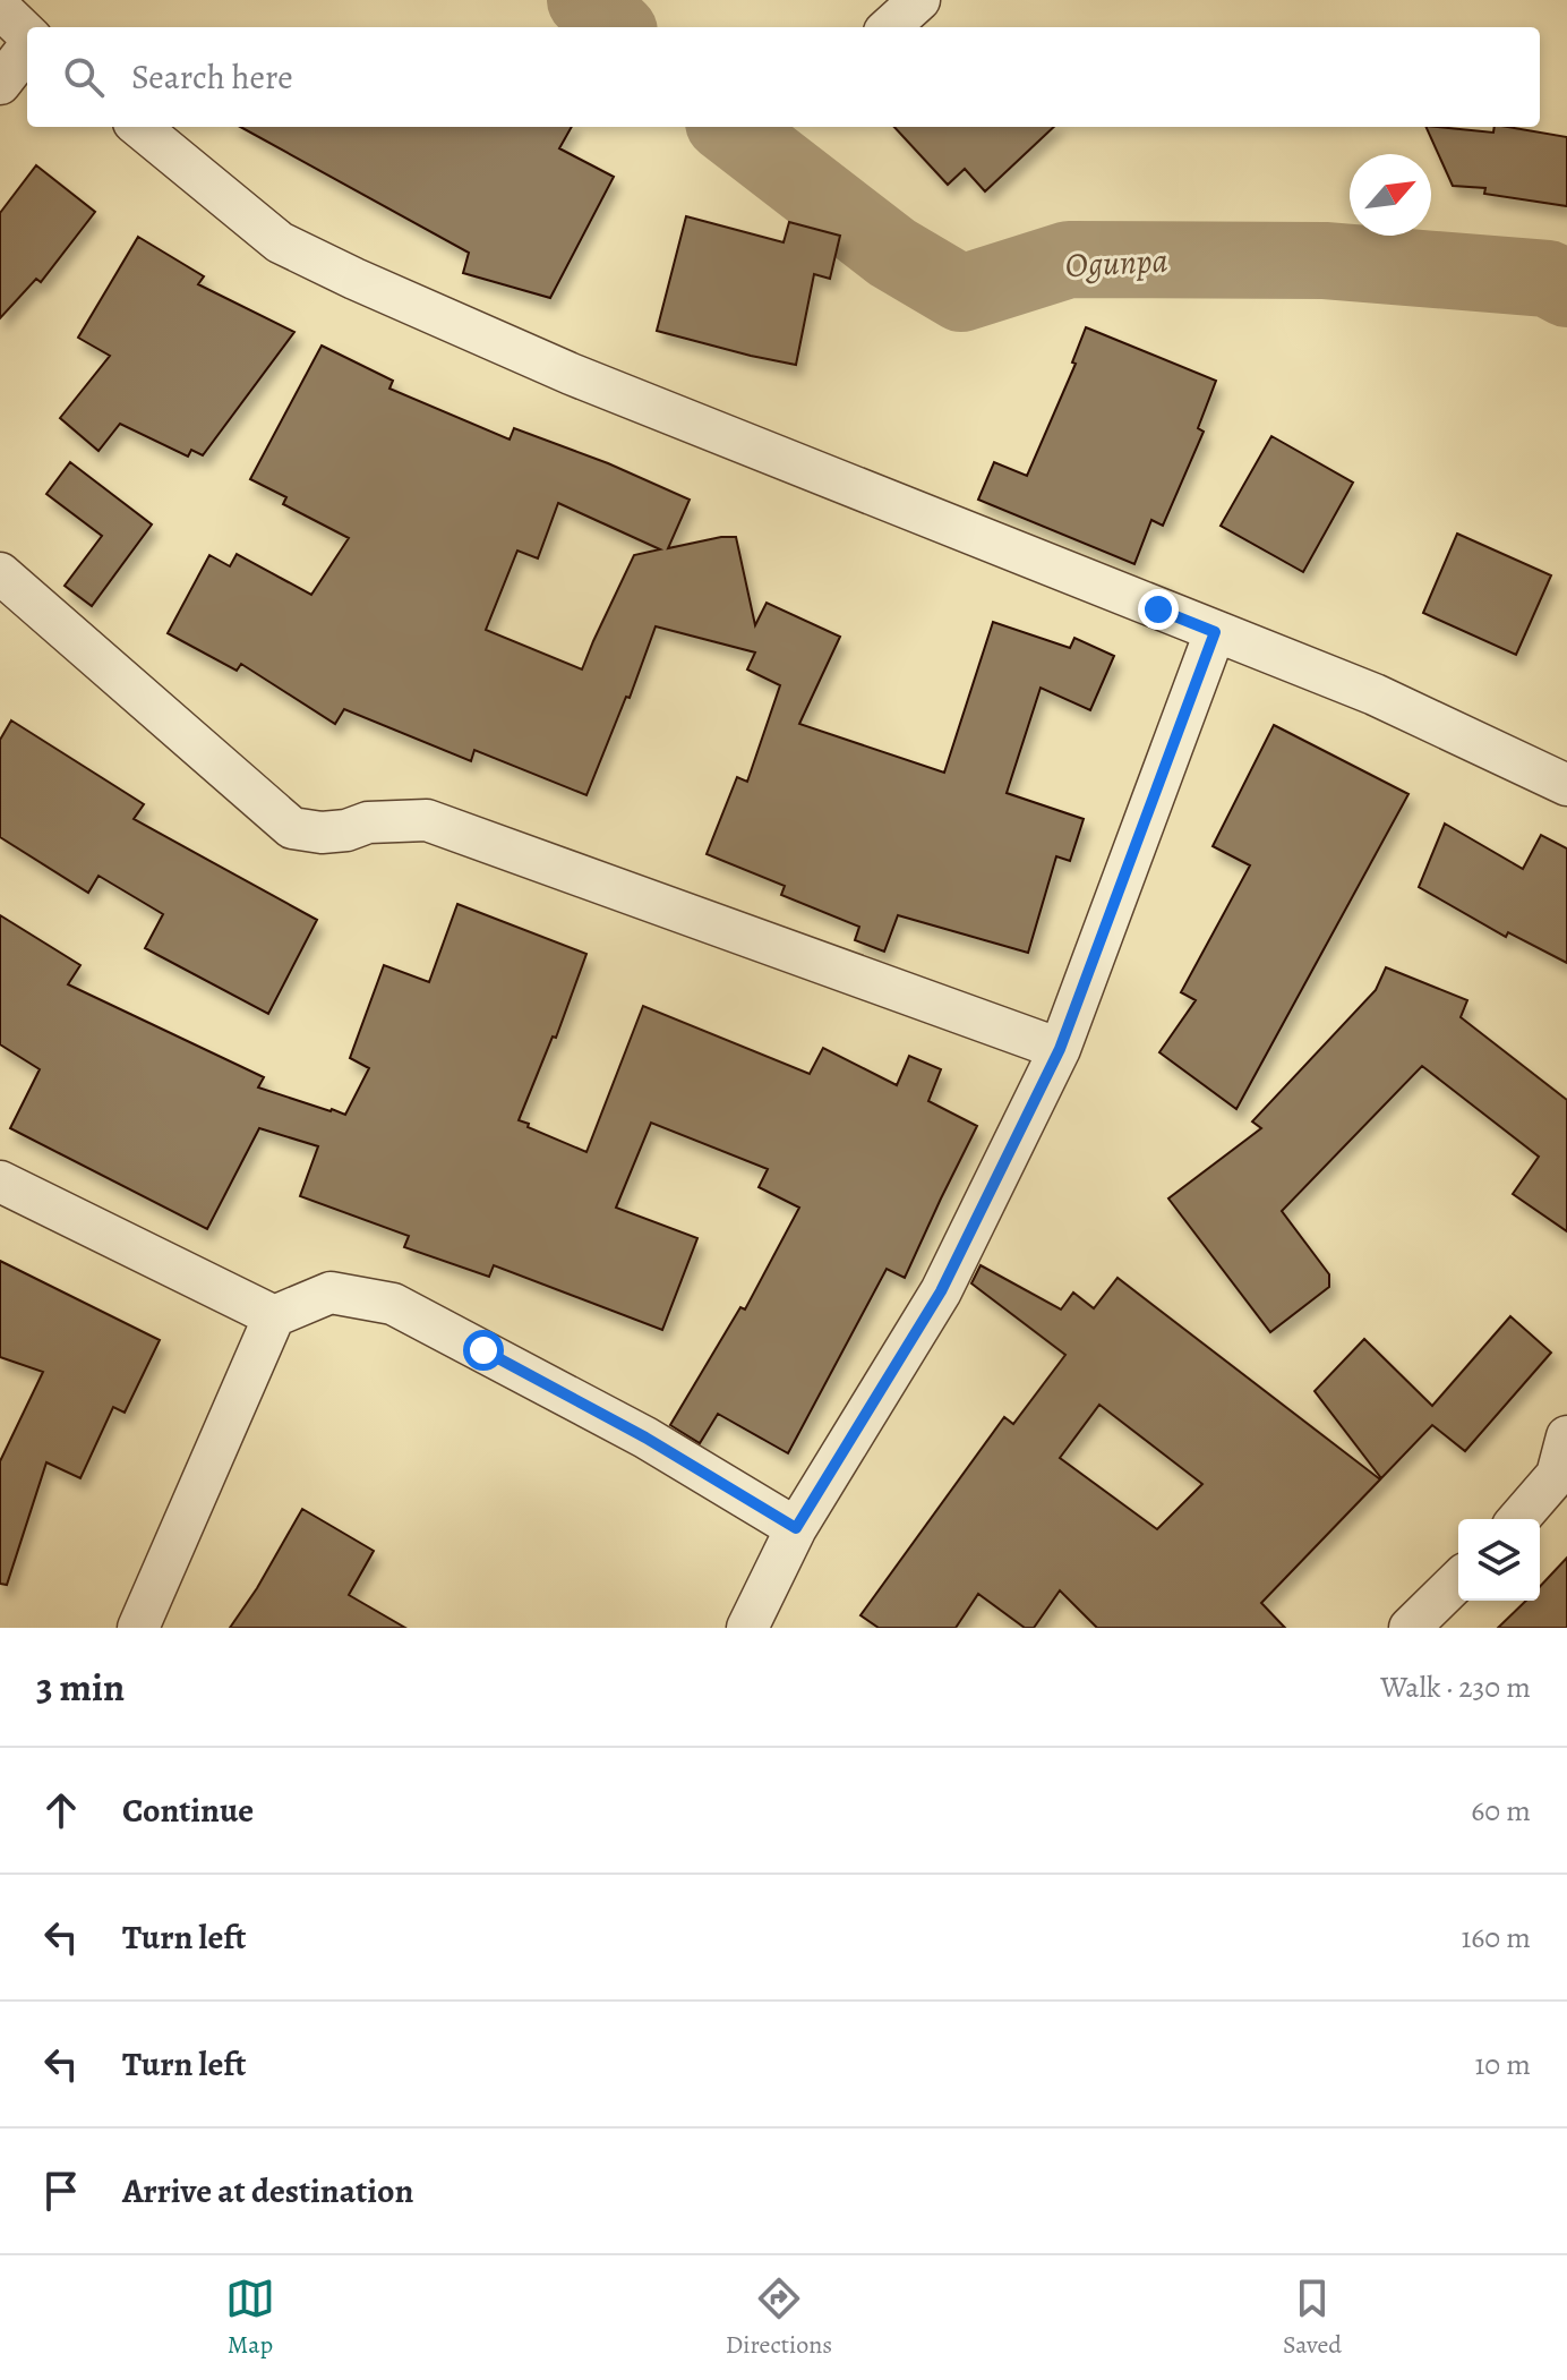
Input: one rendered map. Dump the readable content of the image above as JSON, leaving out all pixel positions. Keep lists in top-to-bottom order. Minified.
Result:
{"water":["Ogunpa"],"north":"top right","page":{"search":"Search here","heading":["3 min","Walk · 230 m"],"list":[["Continue","60 m"],["Turn left","160 m"],["Turn left","10 m"],"Arrive at destination"],"nav":["Map","Directions","Saved"]}}
